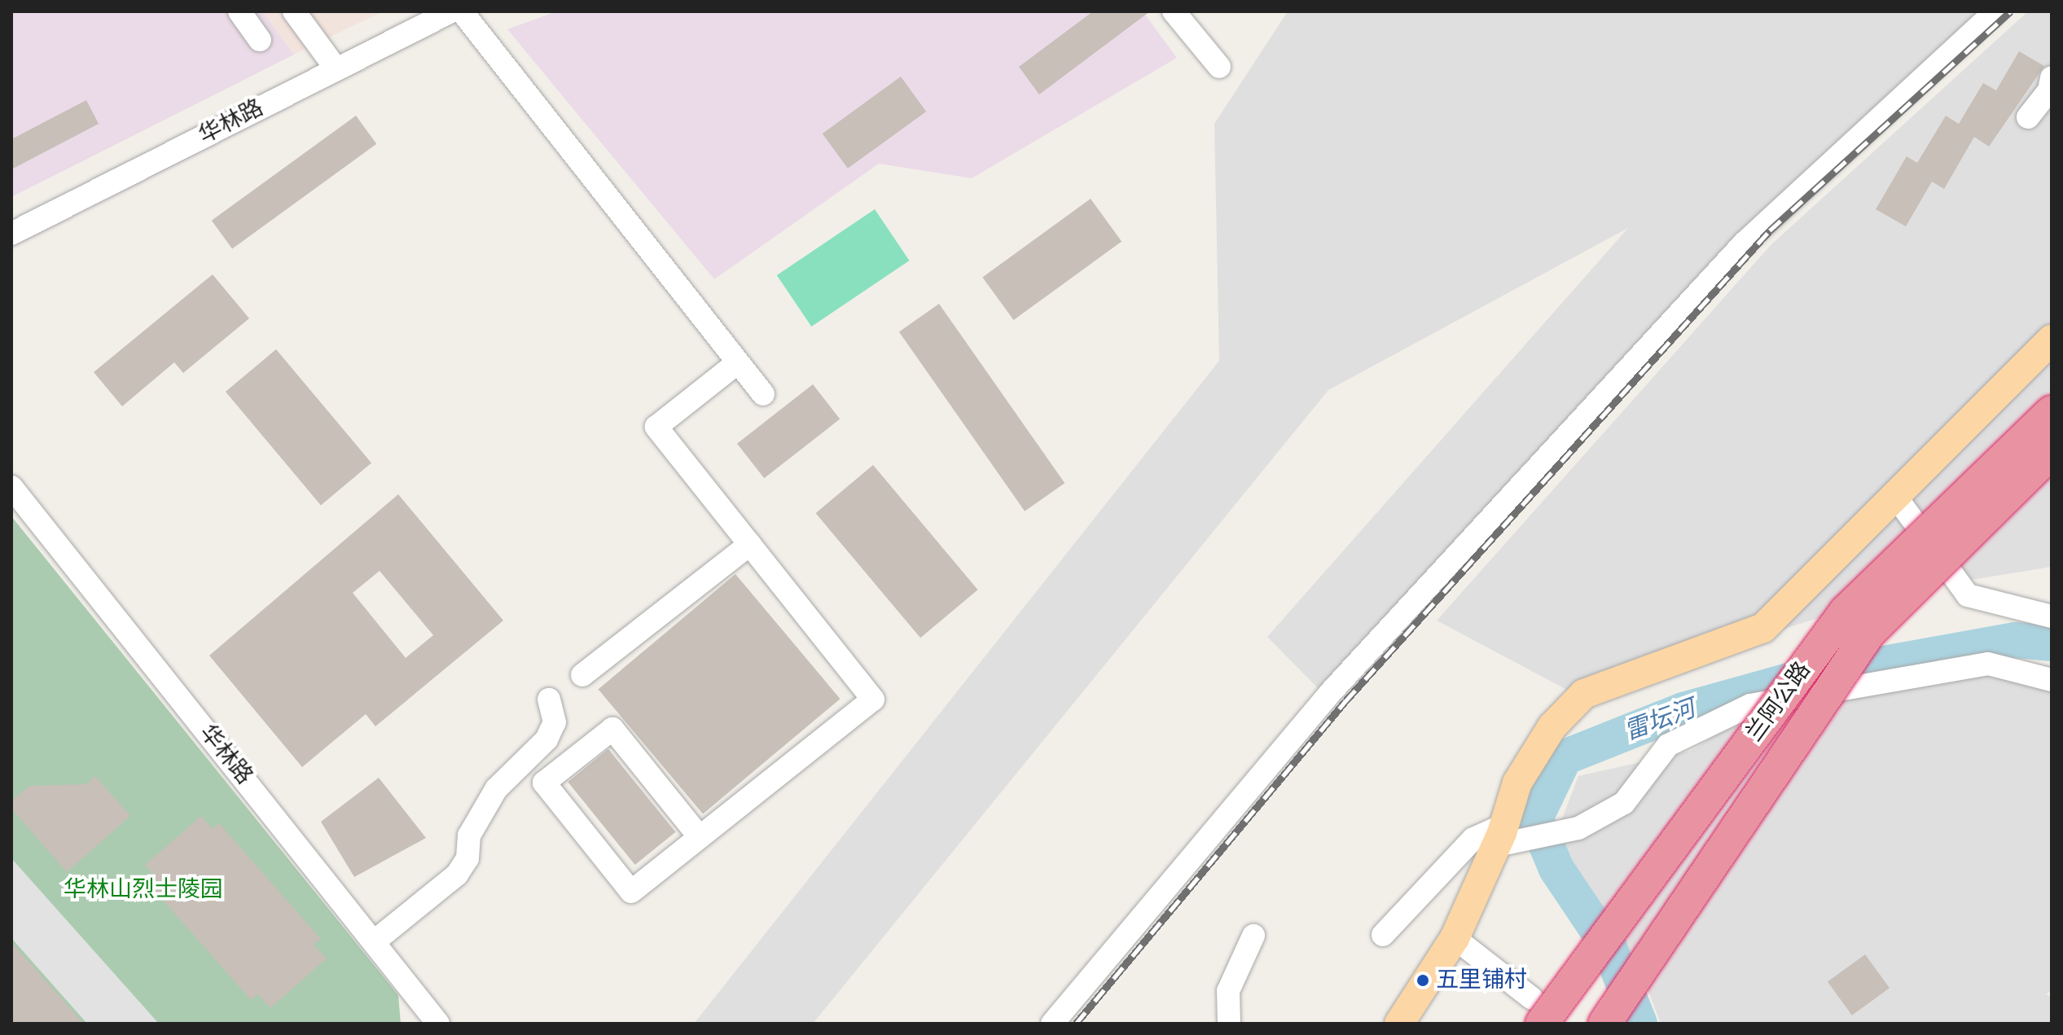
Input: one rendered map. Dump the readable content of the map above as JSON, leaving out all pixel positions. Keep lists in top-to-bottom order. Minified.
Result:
{"streets":{"highway":["兰阿公路"],"street":["华林路"]},"water":["雷坛河"],"parks":["华林山烈士陵园"],"places":["五里铺村"]}
